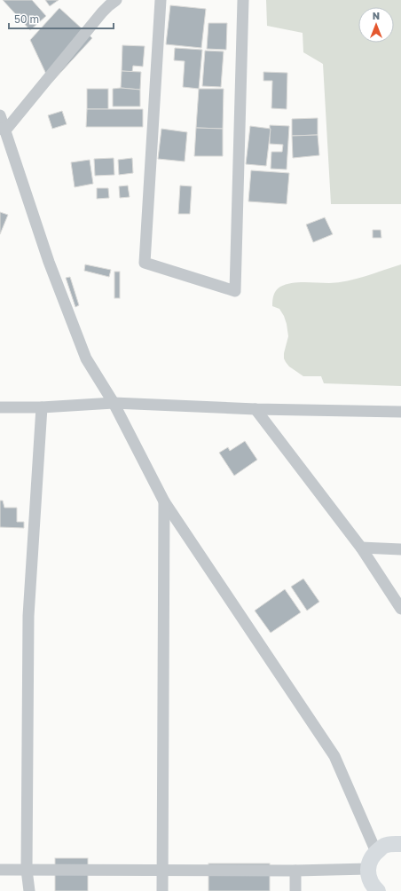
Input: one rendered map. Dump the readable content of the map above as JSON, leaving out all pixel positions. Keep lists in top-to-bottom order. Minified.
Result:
{"scale_bar":"50 m","north":"top"}
